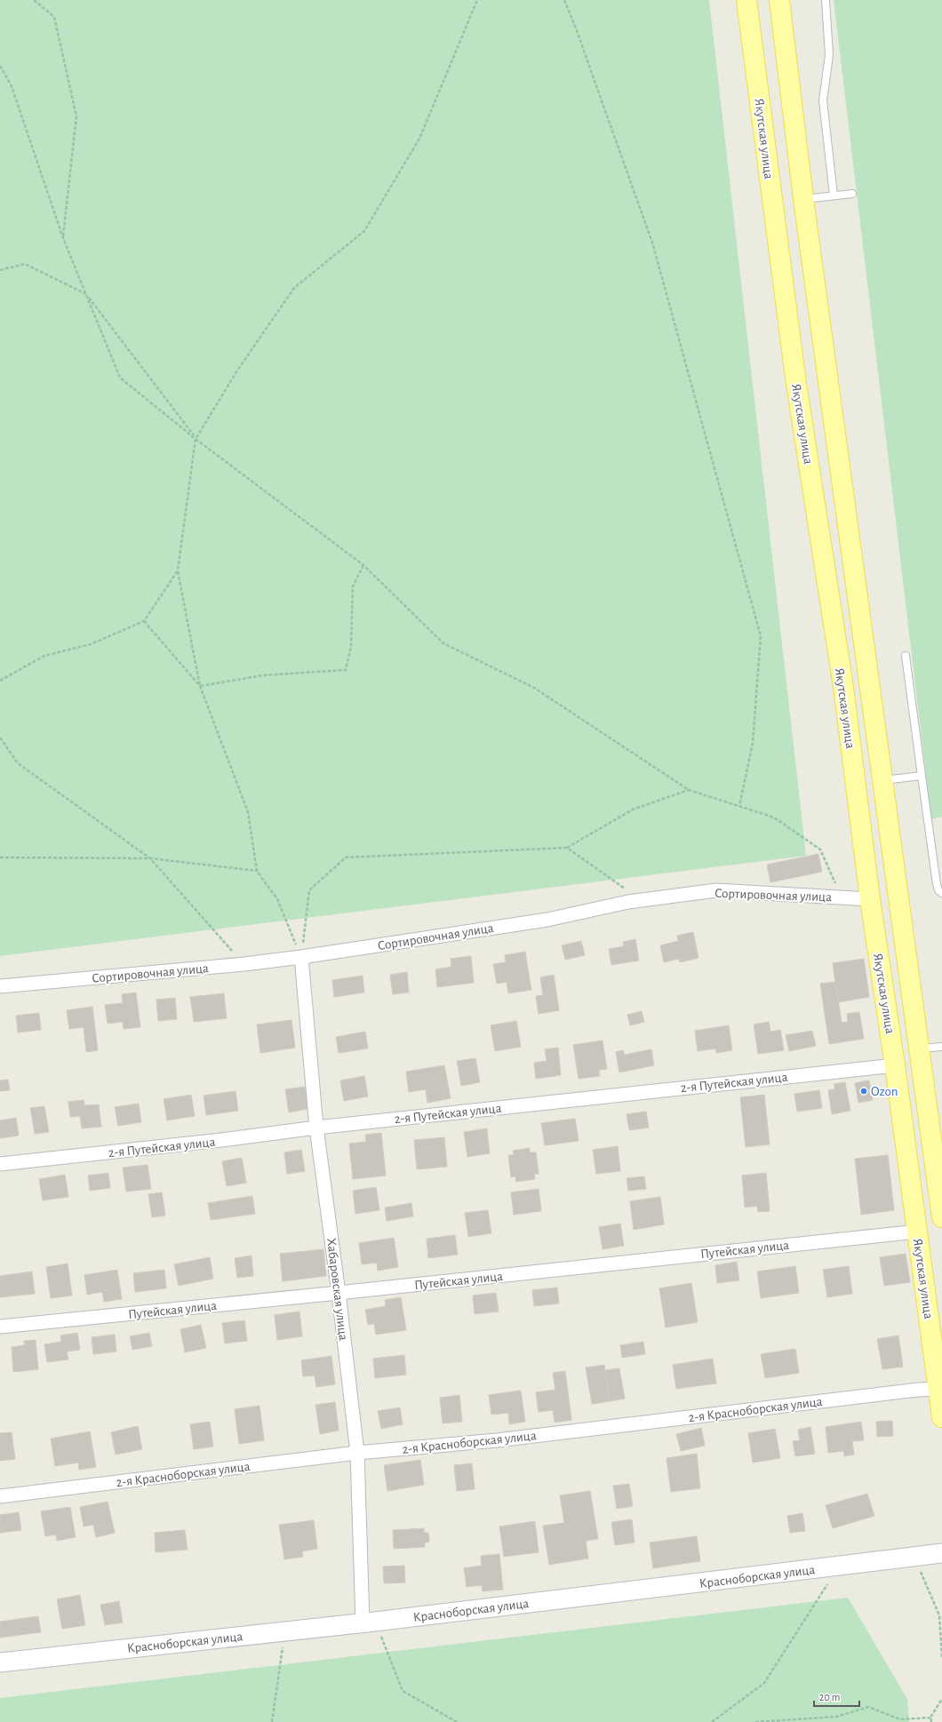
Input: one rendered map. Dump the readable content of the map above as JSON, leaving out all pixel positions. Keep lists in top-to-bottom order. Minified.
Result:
{"streets":{"main road":["Якутская улица"],"street":["Сортировочная улица","2-я Путейская улица","Путейская улица","Хабаровская улица","2-я Красноборская улица","Красноборская улица"]},"crossings":[["Якутская улица","Сортировочная улица"],["Якутская улица","2-я Путейская улица"],["Якутская улица","Путейская улица"],["Якутская улица","2-я Красноборская улица"],["Сортировочная улица","Хабаровская улица"],["2-я Путейская улица","Хабаровская улица"],["Путейская улица","Хабаровская улица"],["Хабаровская улица","2-я Красноборская улица"],["Хабаровская улица","Красноборская улица"]],"places":["Ozon"],"scale_bar":"20 m"}
